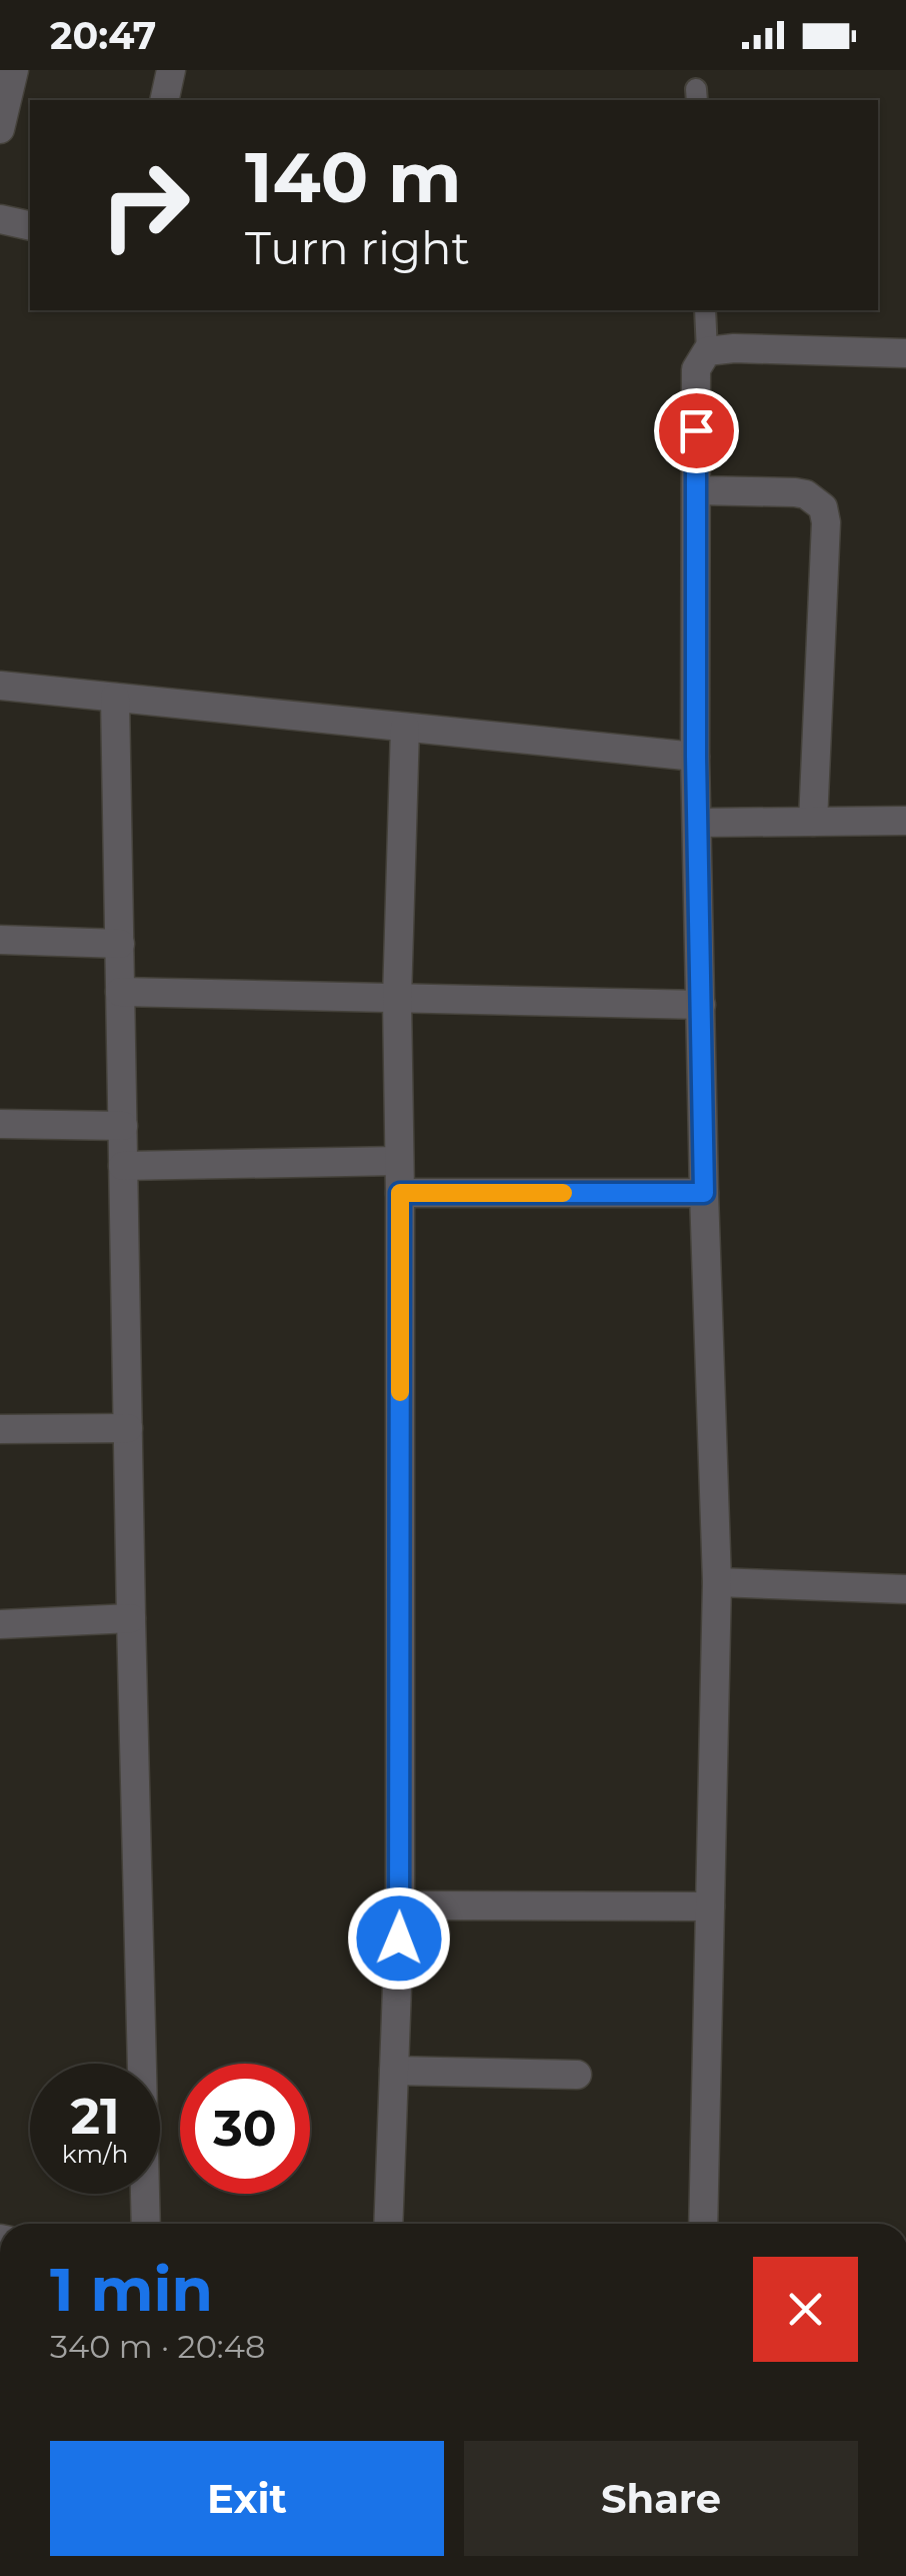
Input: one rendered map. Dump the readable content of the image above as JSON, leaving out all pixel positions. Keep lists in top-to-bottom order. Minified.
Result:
{"page":{"status":"20:47","turn":["140 m","Turn right"],"speed":"21 km/h","limit":"30","heading":["1 min","340 m · 20:48"],"buttons":["Exit","Share"]}}
